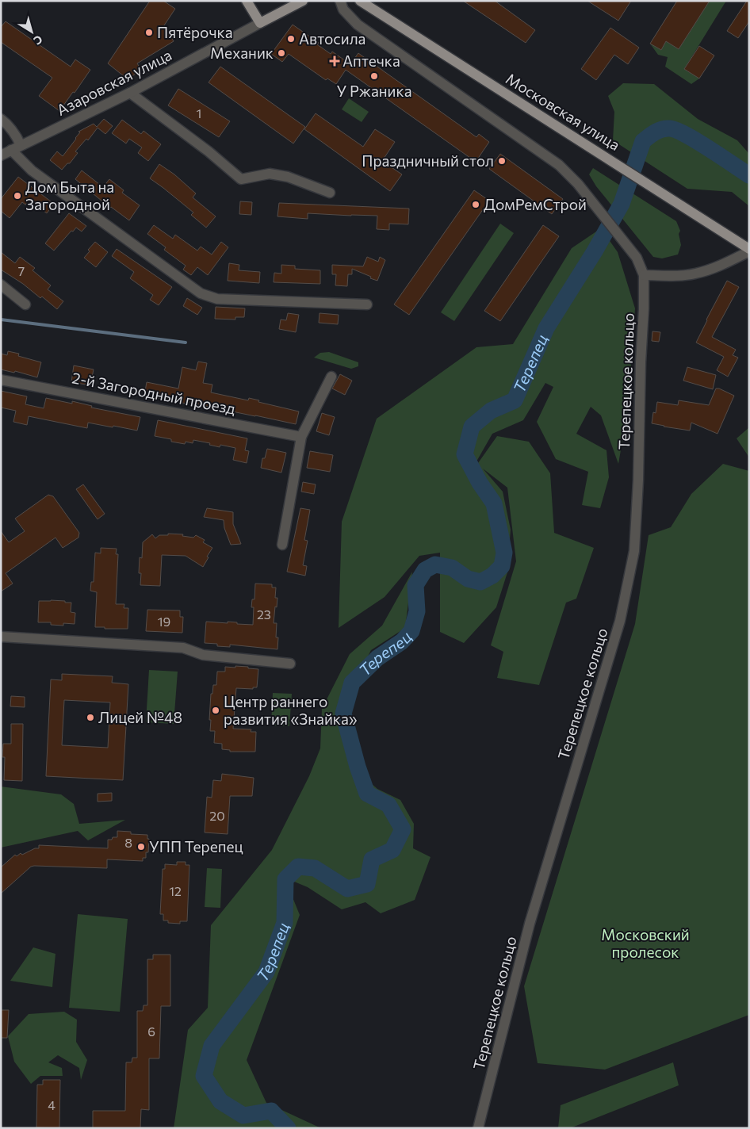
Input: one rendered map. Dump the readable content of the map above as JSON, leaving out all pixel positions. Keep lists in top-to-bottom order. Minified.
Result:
{"streets":{"main road":["Азаровская улица","Московская улица"],"street":["Терепецкое кольцо","2-й Загородный проезд"]},"water":["Терепец"],"parks":["Московский пролесок"],"places":{"other":["Пятёрочка","Автосила","Механик","У Ржаника","Праздничный стол","Дом Быта на Загородной","ДомРемСтрой","Центр раннего развития «Знайка»","Лицей №48","УПП Терепец"],"health":["Аптечка"]},"house_numbers":["1","7","23","19","20","8","12","6","4"],"north":"bottom right"}
